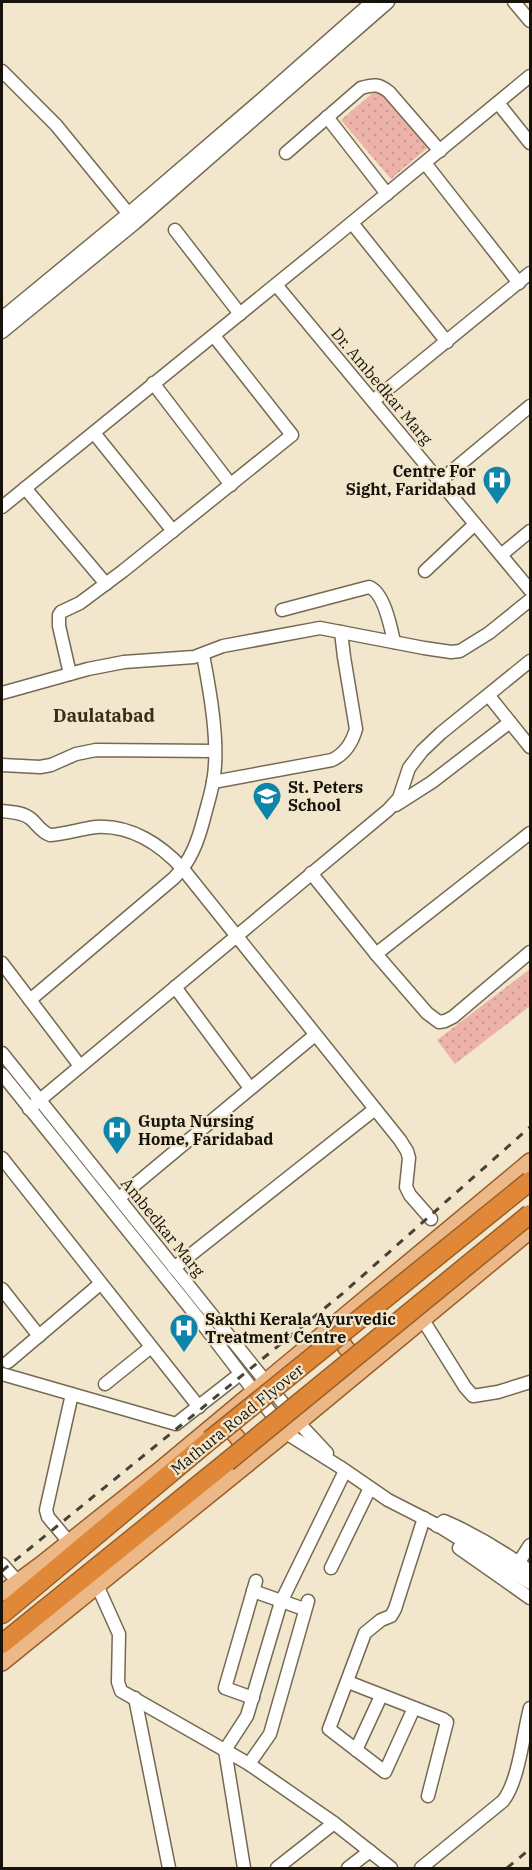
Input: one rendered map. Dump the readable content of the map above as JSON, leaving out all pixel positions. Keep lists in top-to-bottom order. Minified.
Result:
{"streets":{"highway":["Mathura Road Flyover"],"street":["Dr. Ambedkar Marg","Ambedkar Marg"]},"districts":["Daulatabad"],"places":{"hospital":["Centre For Sight, Faridabad","Gupta Nursing Home, Faridabad","Sakthi Kerala Ayurvedic Treatment Centre"],"school or university":["St. Peters School"]}}
